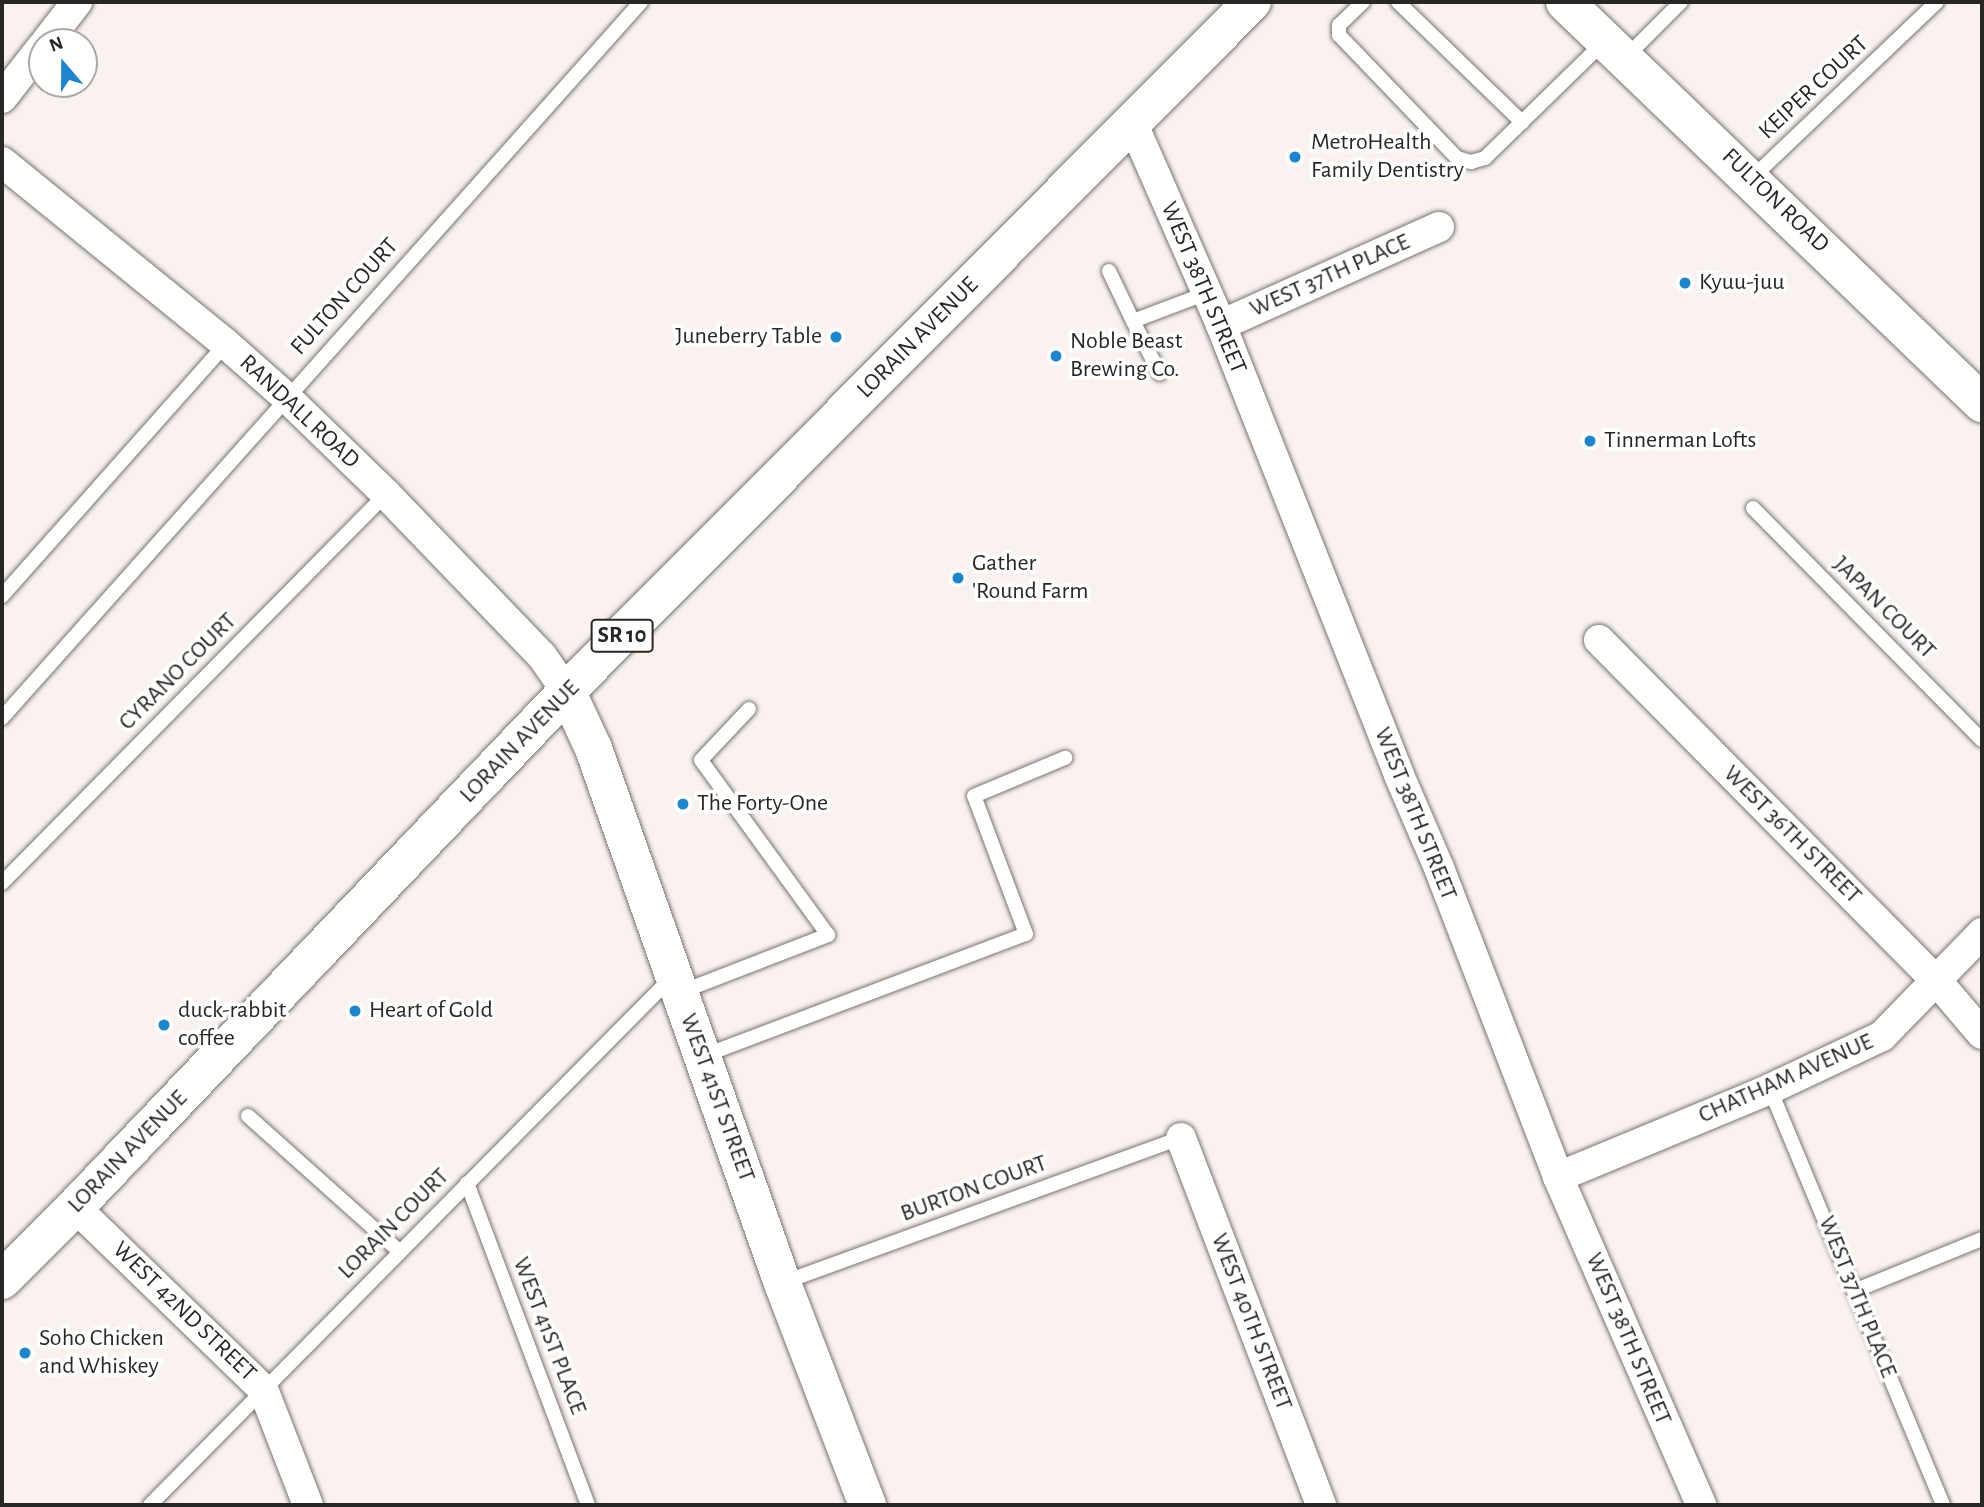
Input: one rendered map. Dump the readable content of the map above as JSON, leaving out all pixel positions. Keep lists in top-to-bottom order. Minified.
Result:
{"streets":{"main road":["FULTON ROAD","LORAIN AVENUE","SR 10"],"street":["WEST 37TH PLACE","WEST 38TH STREET","RANDALL ROAD","WEST 36TH STREET","CHATHAM AVENUE","WEST 41ST STREET","WEST 42ND STREET","WEST 40TH STREET"],"lane":["KEIPER COURT","FULTON COURT","JAPAN COURT","CYRANO COURT","BURTON COURT","LORAIN COURT","WEST 41ST PLACE"]},"crossings":[["KEIPER COURT","FULTON ROAD"],["WEST 37TH PLACE","WEST 38TH STREET"],["WEST 37TH PLACE","CHATHAM AVENUE"],["WEST 38TH STREET","LORAIN AVENUE"],["WEST 38TH STREET","CHATHAM AVENUE"],["FULTON COURT","RANDALL ROAD"],["LORAIN AVENUE","RANDALL ROAD"],["LORAIN AVENUE","WEST 41ST STREET"],["LORAIN AVENUE","WEST 42ND STREET"],["RANDALL ROAD","CYRANO COURT"],["RANDALL ROAD","WEST 41ST STREET"],["WEST 36TH STREET","CHATHAM AVENUE"],["WEST 41ST STREET","BURTON COURT"],["WEST 41ST STREET","LORAIN COURT"],["BURTON COURT","WEST 40TH STREET"],["LORAIN COURT","WEST 42ND STREET"],["LORAIN COURT","WEST 41ST PLACE"]],"places":["MetroHealth Family Dentistry","Kyuu-juu","Juneberry Table","Noble Beast Brewing Co.","Tinnerman Lofts","Gather 'Round Farm","The Forty-One","Heart of Gold","duck-rabbit coffee","Soho Chicken and Whiskey"],"north":"top"}
